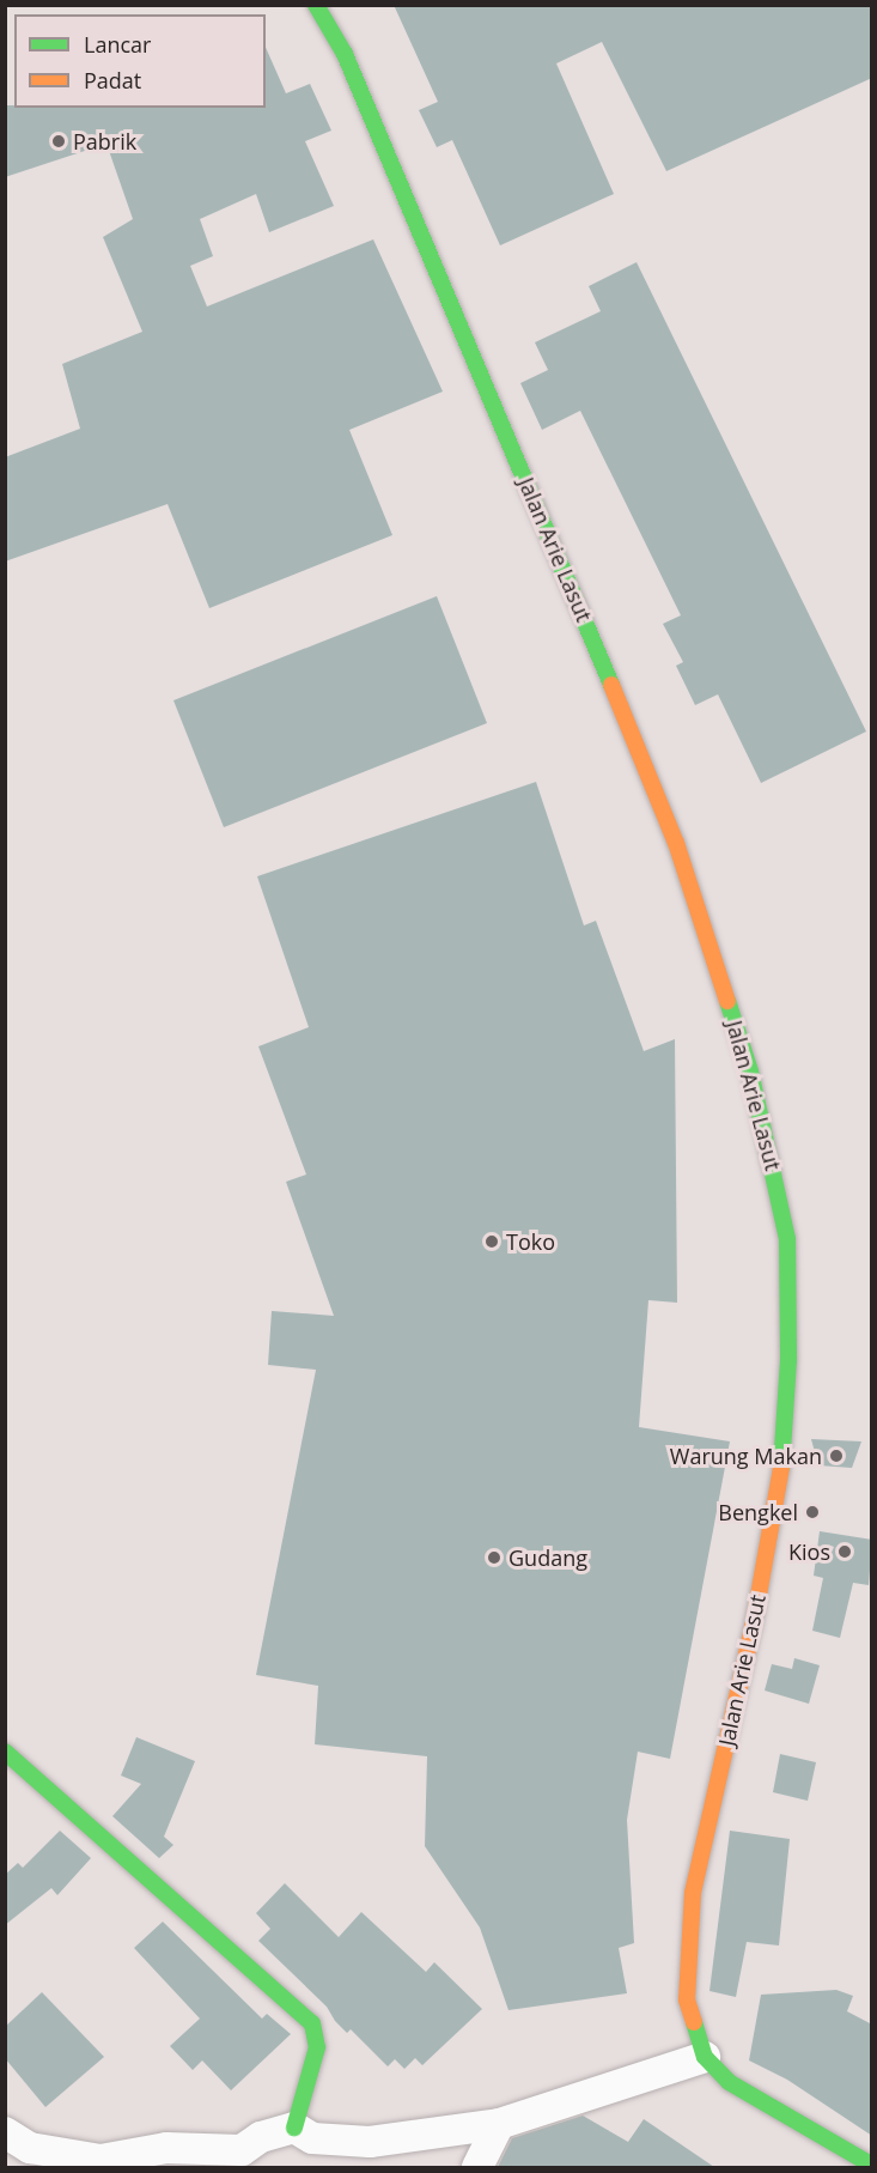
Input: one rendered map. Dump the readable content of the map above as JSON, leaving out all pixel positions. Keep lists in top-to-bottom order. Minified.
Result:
{"streets":{"main road":["Jalan Arie Lasut"]},"places":["Pabrik","Toko","Warung Makan","Bengkel","Kios","Gudang"],"legend":["Lancar","Padat"]}
